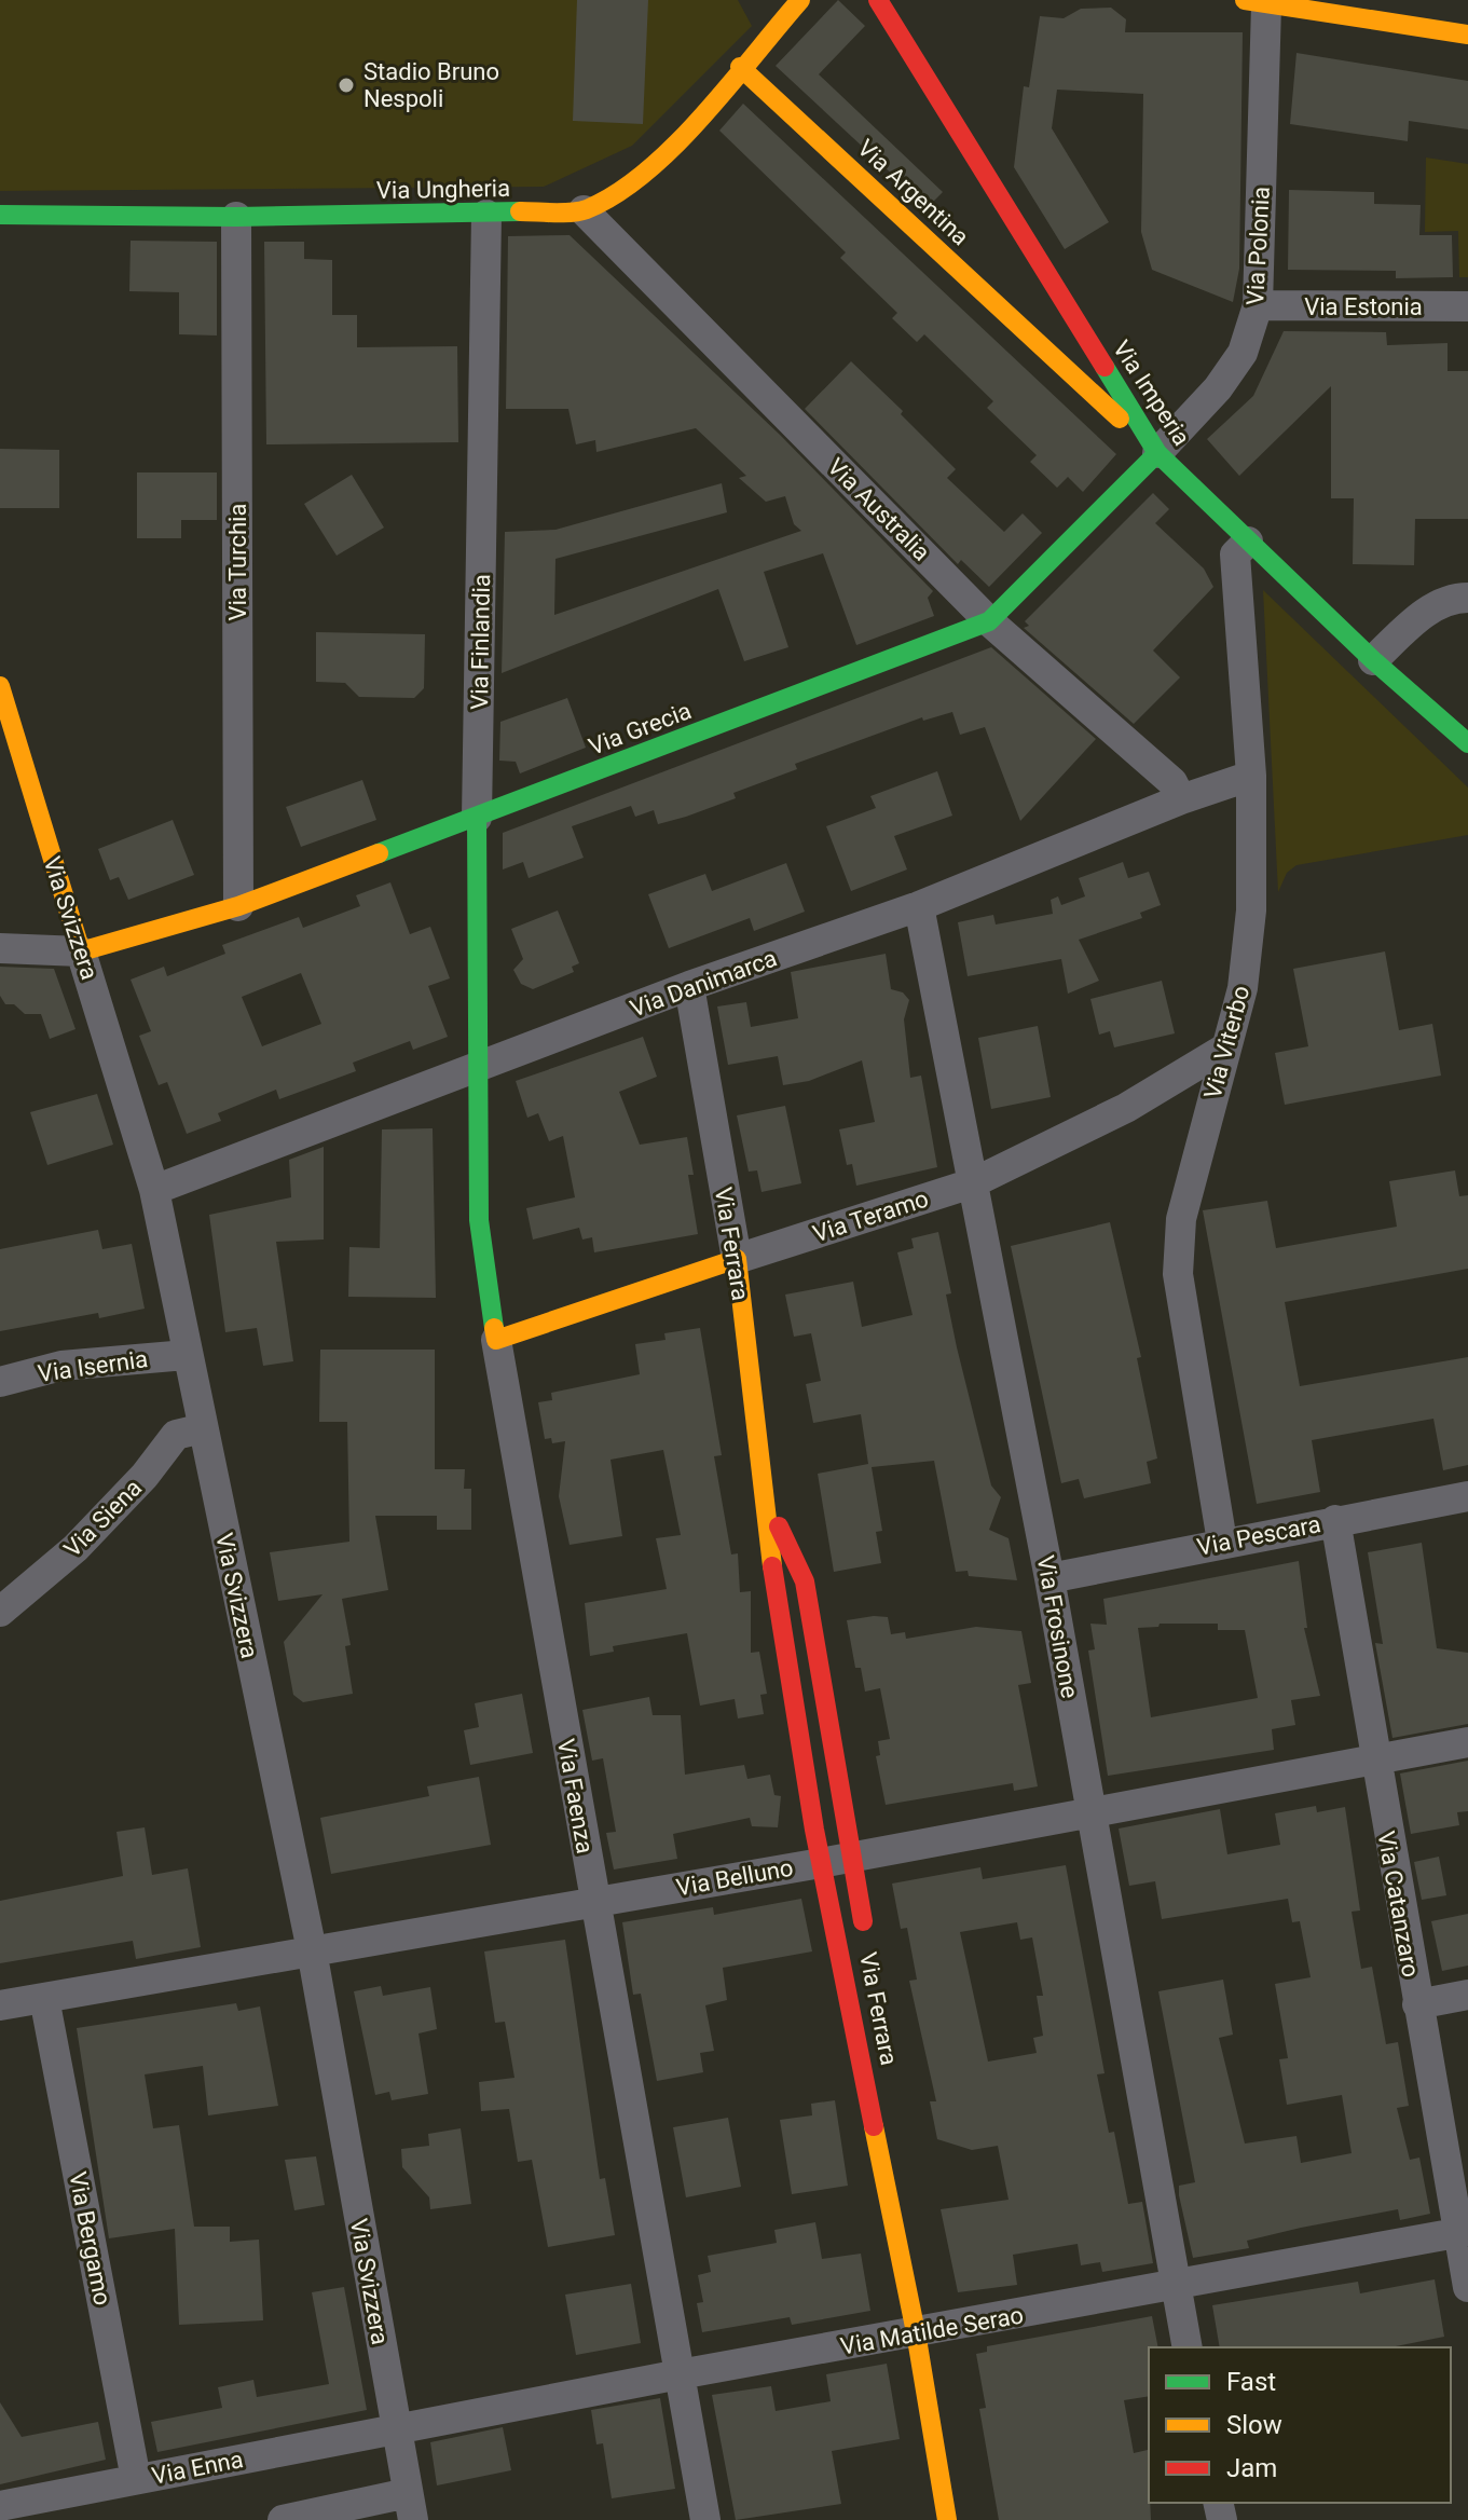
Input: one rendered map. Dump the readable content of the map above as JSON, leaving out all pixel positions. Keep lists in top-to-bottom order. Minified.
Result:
{"streets":{"street":["Via Ungheria","Via Argentina","Via Polonia","Via Estonia","Via Imperia","Via Australia","Via Turchia","Via Finlandia","Via Grecia","Via Svizzera","Via Danimarca","Via Viterbo","Via Teramo","Via Ferrara","Via Isernia","Via Siena","Via Pescara","Via Frosinone","Via Faenza","Via Belluno","Via Catanzaro","Via Bergamo","Via Matilde Serao","Via Enna"]},"crossings":[["Via Ungheria","Via Argentina"],["Via Ungheria","Via Australia"],["Via Ungheria","Via Turchia"],["Via Ungheria","Via Finlandia"],["Via Argentina","Via Polonia"],["Via Argentina","Via Imperia"],["Via Argentina","Via Grecia"],["Via Polonia","Via Estonia"],["Via Polonia","Via Imperia"],["Via Polonia","Via Grecia"],["Via Imperia","Via Grecia"],["Via Imperia","Via Viterbo"],["Via Australia","Via Grecia"],["Via Australia","Via Danimarca"],["Via Turchia","Via Grecia"],["Via Finlandia","Via Grecia"],["Via Finlandia","Via Danimarca"],["Via Finlandia","Via Faenza"],["Via Grecia","Via Svizzera"],["Via Svizzera","Via Danimarca"],["Via Svizzera","Via Isernia"],["Via Svizzera","Via Siena"],["Via Svizzera","Via Belluno"],["Via Svizzera","Via Matilde Serao"],["Via Svizzera","Via Enna"],["Via Danimarca","Via Viterbo"],["Via Danimarca","Via Ferrara"],["Via Danimarca","Via Frosinone"],["Via Danimarca","Via Faenza"],["Via Viterbo","Via Teramo"],["Via Viterbo","Via Pescara"],["Via Teramo","Via Ferrara"],["Via Teramo","Via Frosinone"],["Via Teramo","Via Faenza"],["Via Ferrara","Via Belluno"],["Via Ferrara","Via Matilde Serao"],["Via Pescara","Via Frosinone"],["Via Pescara","Via Catanzaro"],["Via Frosinone","Via Belluno"],["Via Frosinone","Via Matilde Serao"],["Via Faenza","Via Belluno"],["Via Faenza","Via Matilde Serao"],["Via Belluno","Via Catanzaro"],["Via Belluno","Via Bergamo"],["Via Catanzaro","Via Matilde Serao"],["Via Bergamo","Via Enna"],["Via Matilde Serao","Via Enna"]],"places":["Stadio Bruno Nespoli"],"legend":["Fast","Slow","Jam"]}
